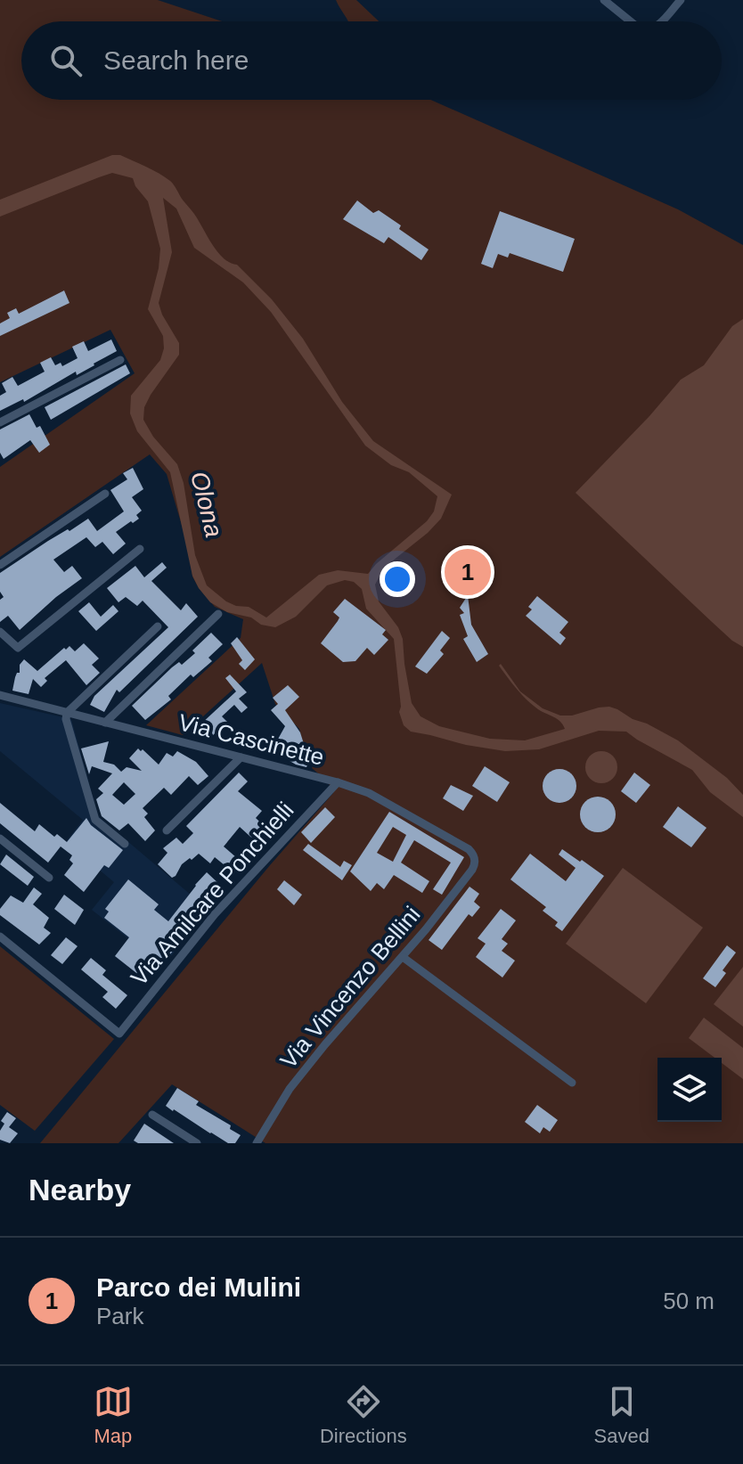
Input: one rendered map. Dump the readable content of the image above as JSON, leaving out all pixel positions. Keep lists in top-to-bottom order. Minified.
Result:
{"streets":{"street":["Via Cascinette","Via Amilcare Ponchielli","Via Vincenzo Bellini"]},"crossings":[["Via Cascinette","Via Amilcare Ponchielli"],["Via Cascinette","Via Vincenzo Bellini"]],"water":["Olona"],"page":{"search":"Search here","pins":"1","heading":"Nearby","list":[{"mark":"1","name":"Parco dei Mulini","note":"Park","value":"50 m"}],"nav":["Map","Directions","Saved"]}}
